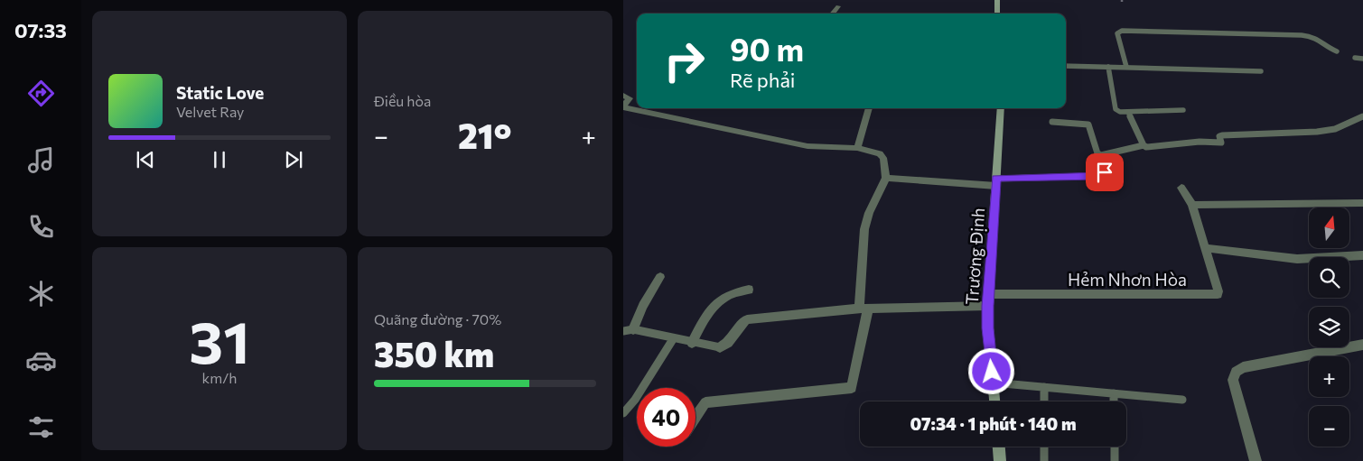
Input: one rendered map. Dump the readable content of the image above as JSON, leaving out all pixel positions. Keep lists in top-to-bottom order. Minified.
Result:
{"streets":{"street":["Trương Định","Hẻm Nhơn Hòa"]},"crossings":[["Trương Định","Hẻm Nhơn Hòa"]],"north":"top","page":{"tabs":"07:33","tile":["Điều hòa",["31","km/h"],["Quãng đường · 70%","350 km"]],"turn":["90 m","Rẽ phải"],"song":["Static Love","Velvet Ray"],"heat":["−","21°","+"],"map_buttons":["+","−"],"limit":"40","trip":"07:34 · 1 phút · 140 m"}}
